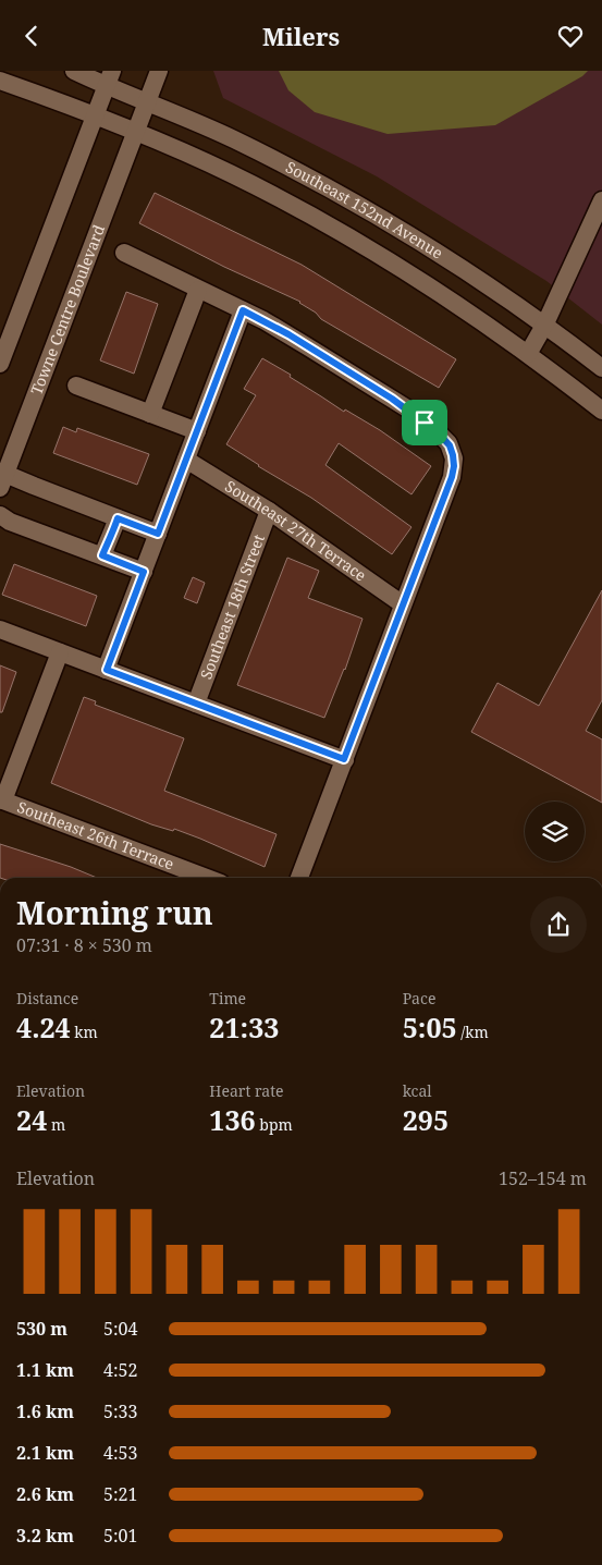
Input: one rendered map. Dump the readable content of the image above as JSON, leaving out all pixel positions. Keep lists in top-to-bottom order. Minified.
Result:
{"streets":{"street":["Southeast 152nd Avenue","Towne Centre Boulevard","Southeast 27th Terrace","Southeast 18th Street","Southeast 26th Terrace"]},"crossings":[["Southeast 152nd Avenue","Towne Centre Boulevard"],["Southeast 27th Terrace","Southeast 18th Street"]],"page":{"header":"Milers","heading":["Morning run","07:31 · 8 × 530 m"],"stats":[["Distance","4.24 km"],["Time","21:33"],["Pace","5:05 /km"],["Elevation","24 m"],["Heart rate","136 bpm"],["kcal","295"]],"chart":["Elevation","152–154 m"],"list":[{"name":"530 m","note":"5:04"},{"name":"1.1 km","note":"4:52"},{"name":"1.6 km","note":"5:33"},{"name":"2.1 km","note":"4:53"},{"name":"2.6 km","note":"5:21"},{"name":"3.2 km","note":"5:01"}]}}
